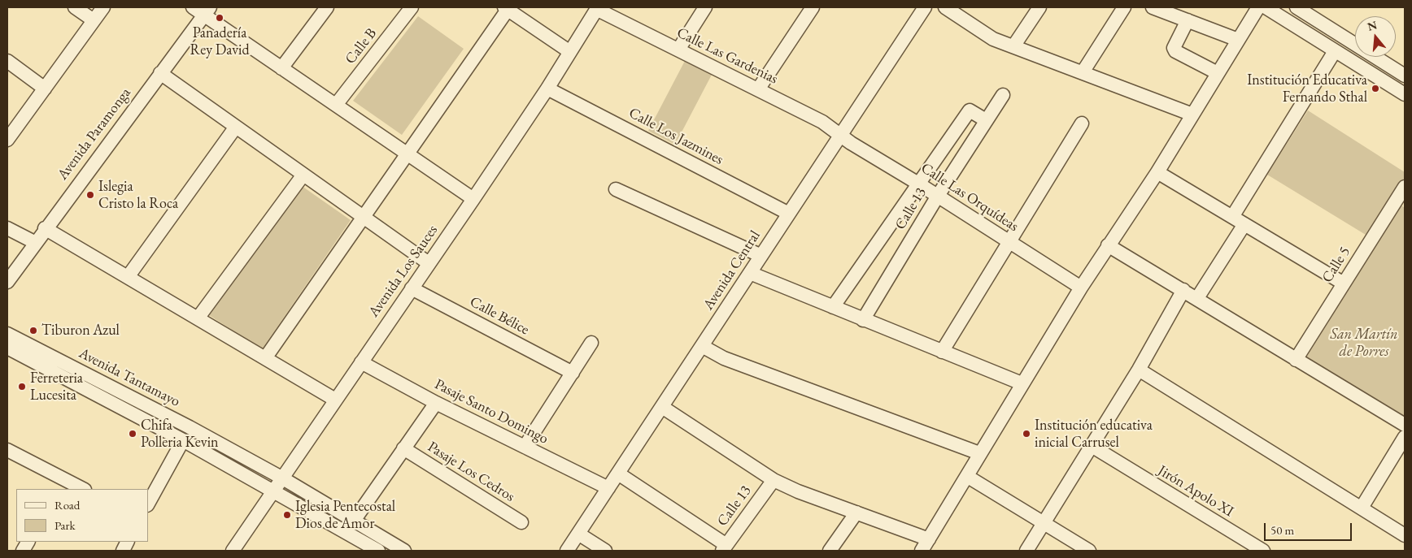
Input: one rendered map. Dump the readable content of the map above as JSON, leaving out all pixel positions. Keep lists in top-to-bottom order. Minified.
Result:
{"streets":{"street":["Calle B","Calle Las Gardenias","Avenida Paramonga","Calle Los Jazmines","Calle Las Orquídeas","Calle 13","Calle 5","Avenida Central","Avenida Los Sauces","Calle Bélice","Avenida Tantamayo","Pasaje Santo Domingo","Pasaje Los Cedros","Jirón Apolo XI"]},"crossings":[["Calle Las Gardenias","Calle Las Orquídeas"],["Calle Las Gardenias","Avenida Central"],["Calle Las Gardenias","Avenida Los Sauces"],["Calle Los Jazmines","Avenida Central"],["Calle Los Jazmines","Avenida Los Sauces"],["Calle Las Orquídeas","Calle 13"],["Calle Las Orquídeas","Avenida Central"],["Avenida Central","Pasaje Santo Domingo"],["Avenida Los Sauces","Calle Bélice"],["Avenida Los Sauces","Avenida Tantamayo"],["Avenida Los Sauces","Pasaje Santo Domingo"]],"parks":["San Martín de Porres"],"places":["Panadería Rey David","Institución Educativa Fernando Sthal","Islegia Cristo la Roca","Tiburon Azul","Ferreteria Lucesita","Chifa Polleria Kevin","Institución educativa inicial Carrusel","Iglesia Pentecostal Dios de Amor"],"legend":["Road","Park"],"scale_bar":"50 m","north":"top"}
